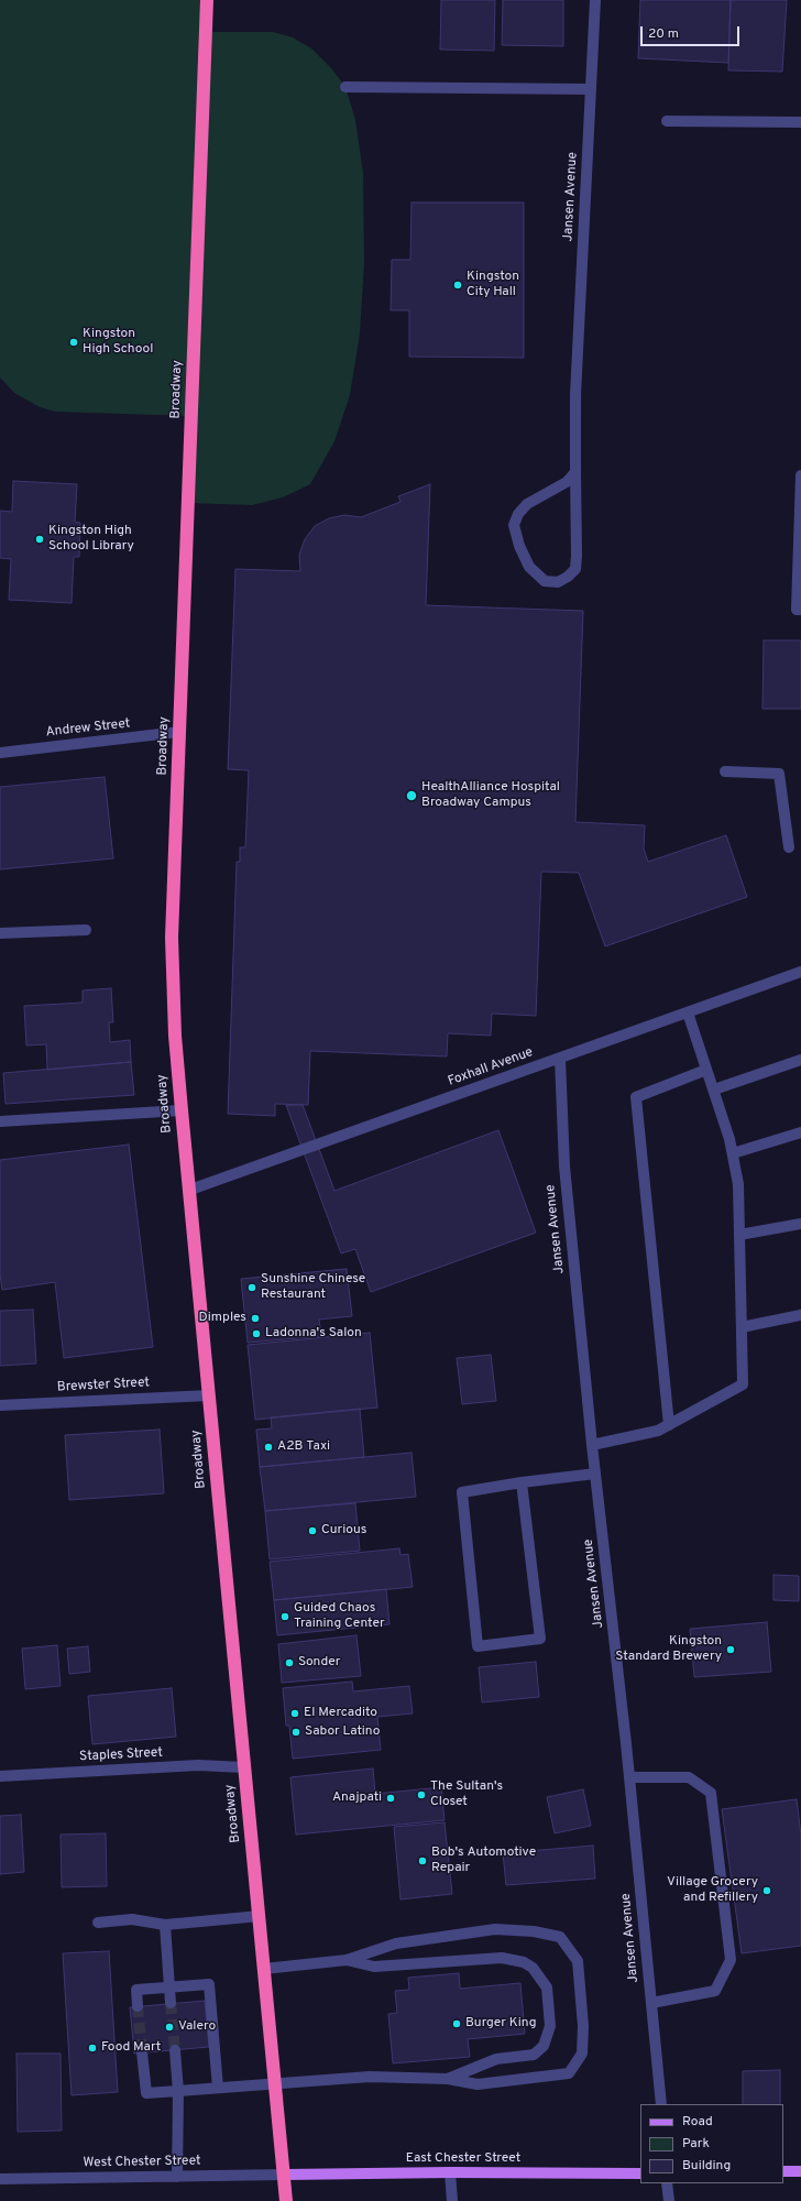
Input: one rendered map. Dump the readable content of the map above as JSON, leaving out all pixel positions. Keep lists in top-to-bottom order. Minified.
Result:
{"streets":{"highway":["Broadway"],"main road":["East Chester Street"],"street":["Jansen Avenue","Andrew Street","Foxhall Avenue","Brewster Street","Staples Street","West Chester Street"]},"crossings":[["Jansen Avenue","Foxhall Avenue"],["Broadway","Andrew Street"],["Broadway","Foxhall Avenue"],["Broadway","Brewster Street"],["Broadway","Staples Street"],["Broadway","East Chester Street"],["Broadway","West Chester Street"],["East Chester Street","West Chester Street"]],"places":["Kingston City Hall","Kingston High School","Kingston High School Library","HealthAlliance Hospital Broadway Campus","Sunshine Chinese Restaurant","Dimples","Ladonna's Salon","A2B Taxi","Curious","Guided Chaos Training Center","Kingston Standard Brewery","Sonder","El Mercadito","Sabor Latino","The Sultan's Closet","Anajpati","Bob's Automotive Repair","Village Grocery and Refillery","Burger King","Valero","Food Mart"],"legend":["Road","Park","Building"],"scale_bar":"20 m"}
